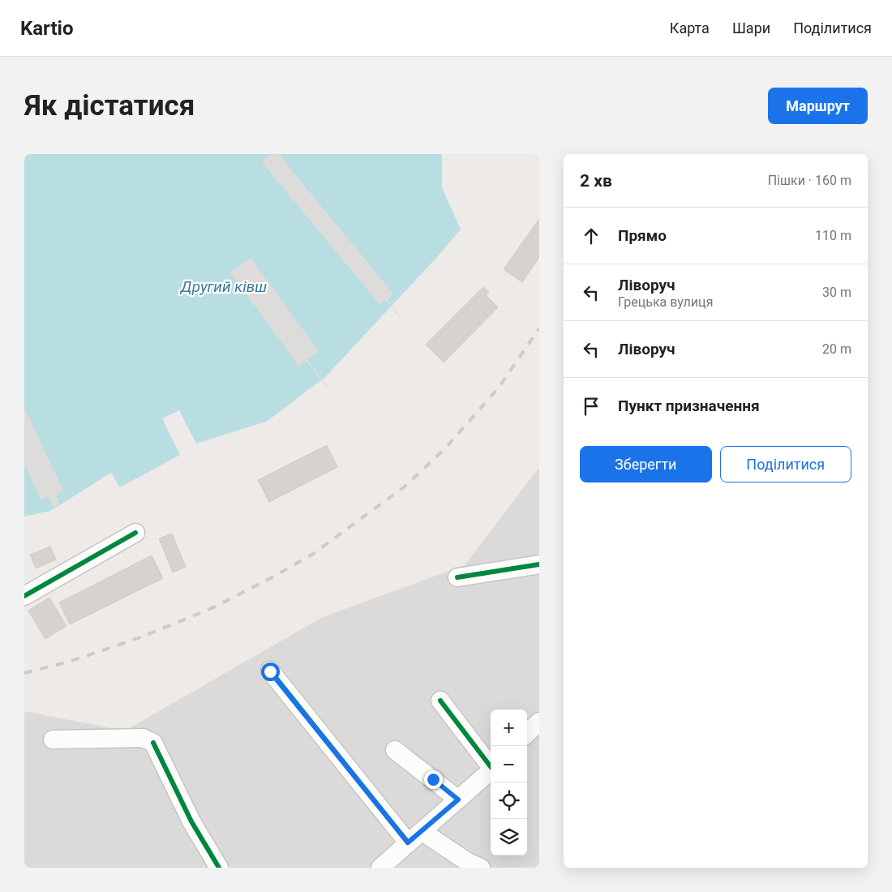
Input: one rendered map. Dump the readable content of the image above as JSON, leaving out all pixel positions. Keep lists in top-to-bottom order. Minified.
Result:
{"water":["Другий ківш"],"page":{"header":"Kartio","nav":["Карта","Шари","Поділитися"],"buttons":["Маршрут",["Зберегти","Поділитися"]],"title":"Як дістатися","heading":["2 хв","Пішки · 160 m"],"list":[["Прямо","110 m"],["Ліворуч","Грецька вулиця","30 m"],["Ліворуч","20 m"],"Пункт призначення"],"map_buttons":["+","−"]}}
